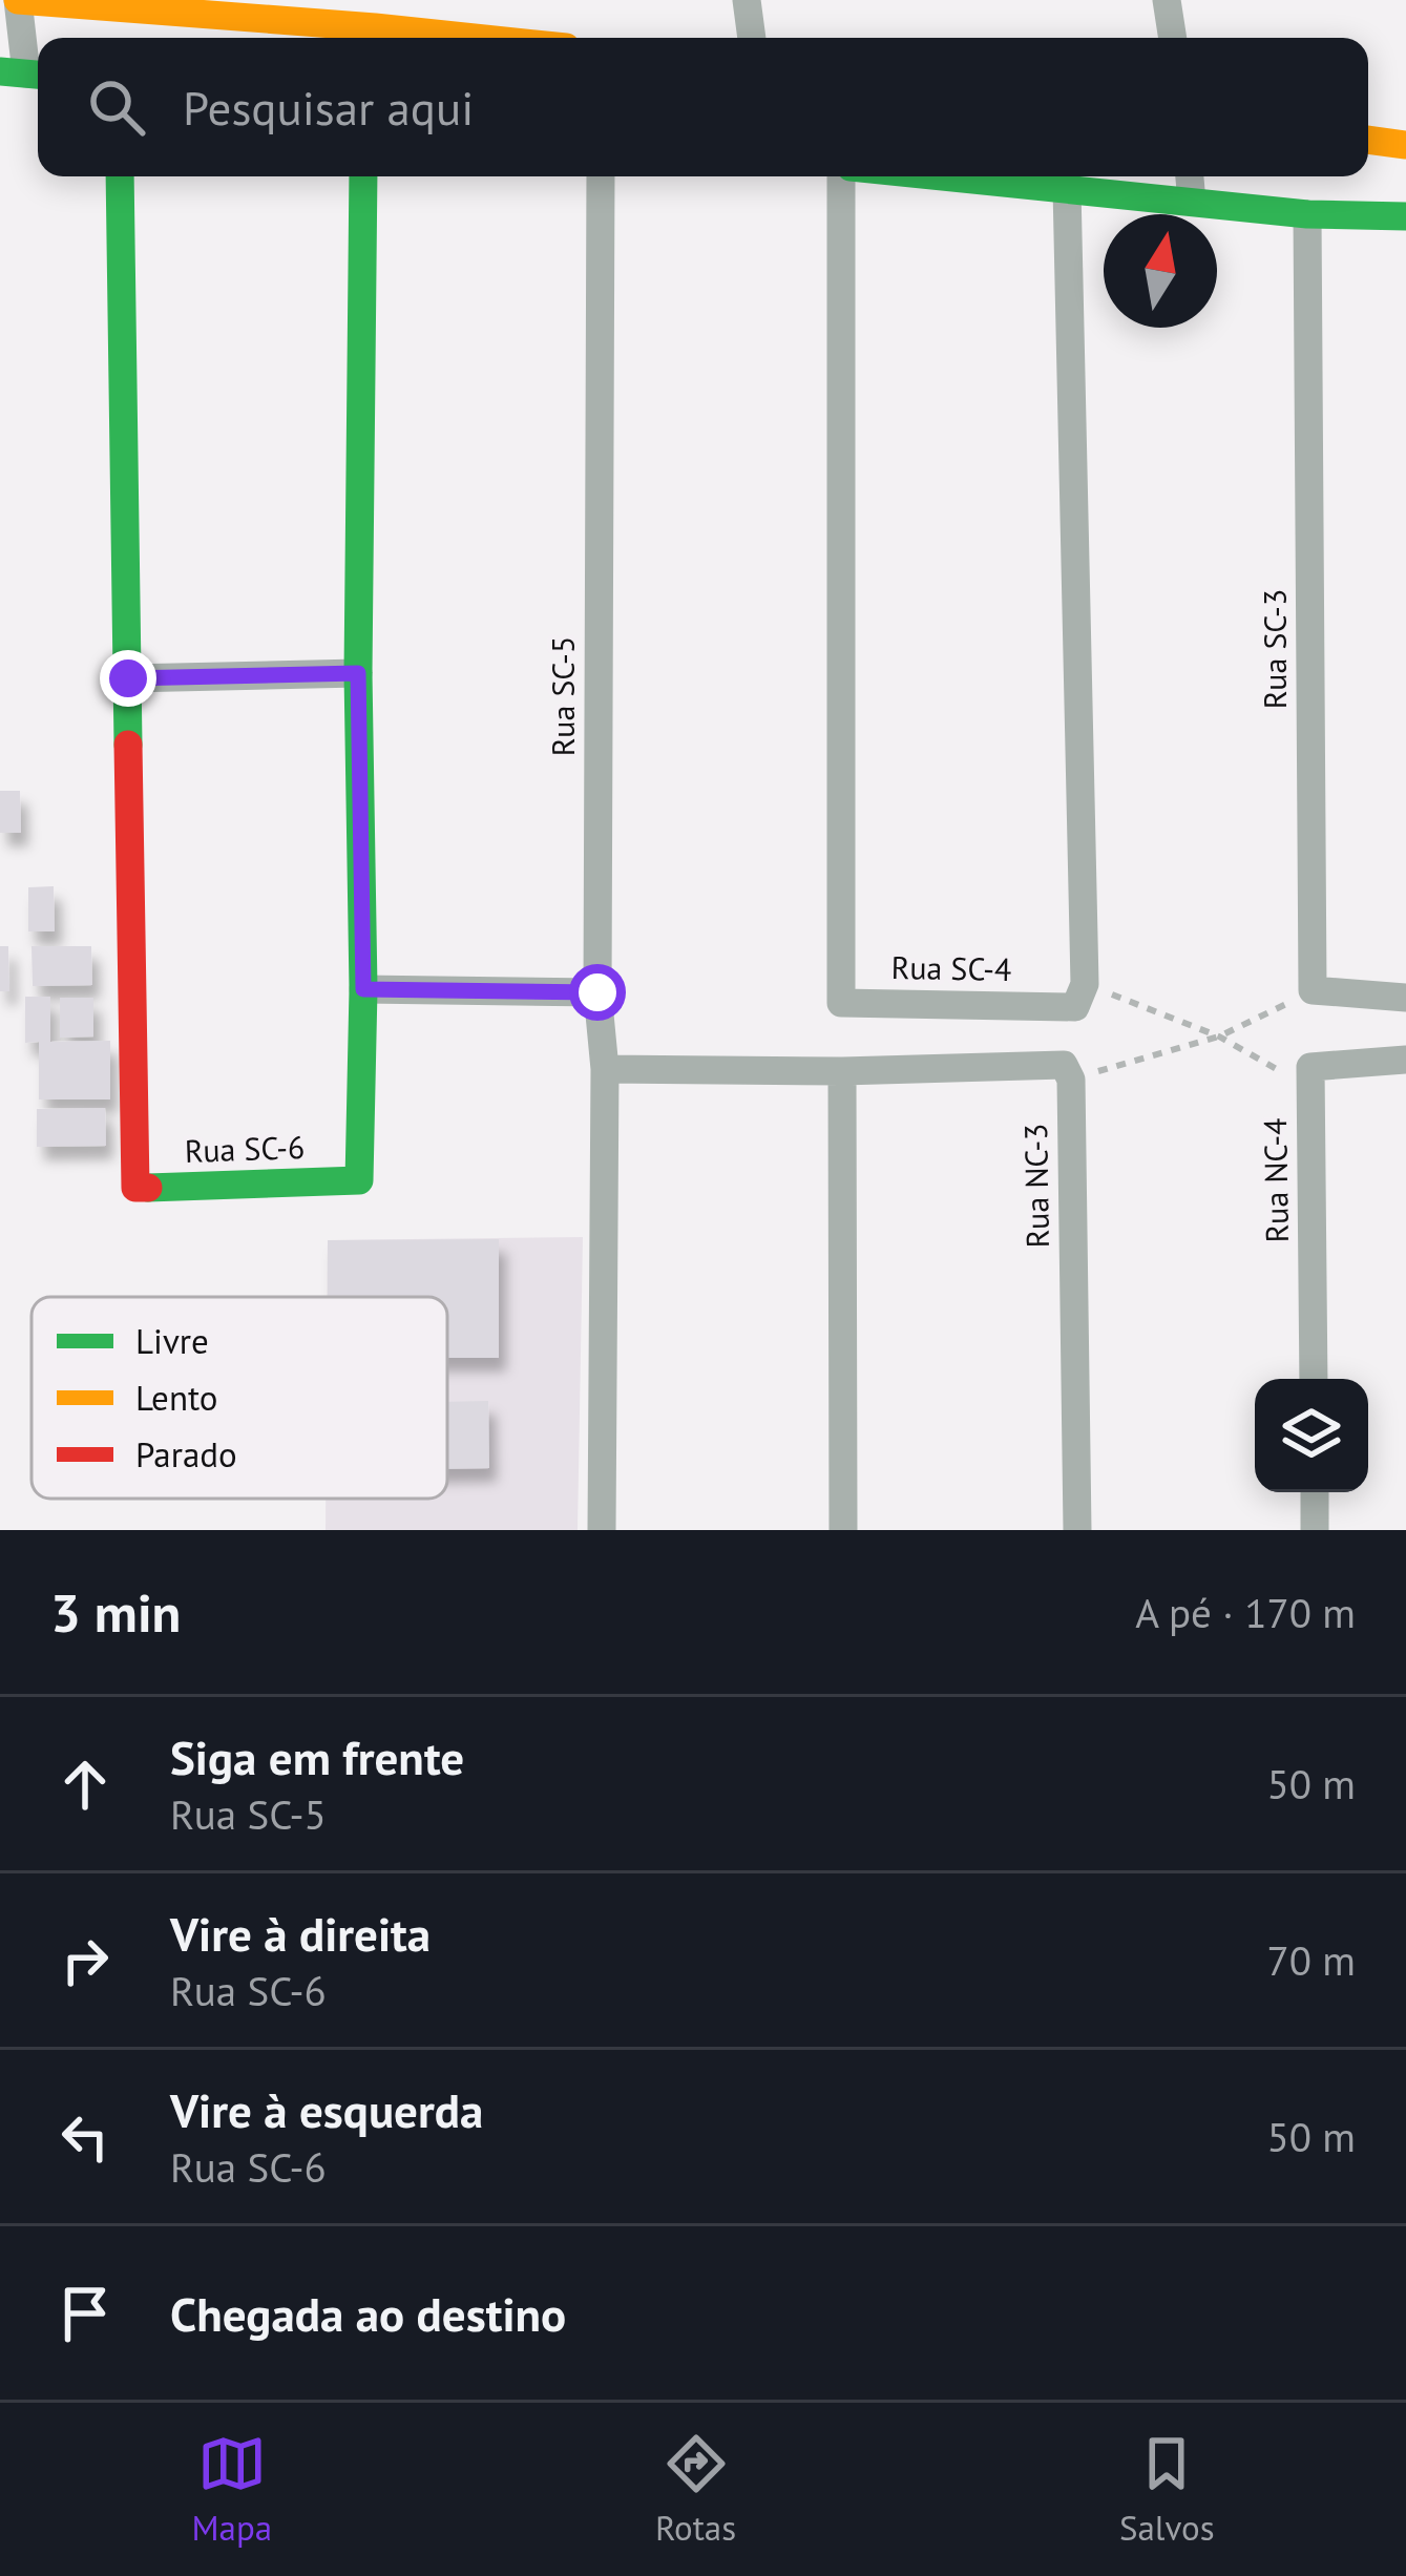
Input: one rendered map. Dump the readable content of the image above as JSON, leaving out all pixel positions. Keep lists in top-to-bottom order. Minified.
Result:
{"streets":{"street":["Rua SC-3","Rua SC-5","Rua SC-4","Rua SC-6","Rua NC-4","Rua NC-3"]},"legend":["Livre","Lento","Parado"],"north":"top","page":{"search":"Pesquisar aqui","heading":["3 min","A pé · 170 m"],"list":[["Siga em frente","Rua SC-5","50 m"],["Vire à direita","Rua SC-6","70 m"],["Vire à esquerda","Rua SC-6","50 m"],"Chegada ao destino"],"nav":["Mapa","Rotas","Salvos"]}}
